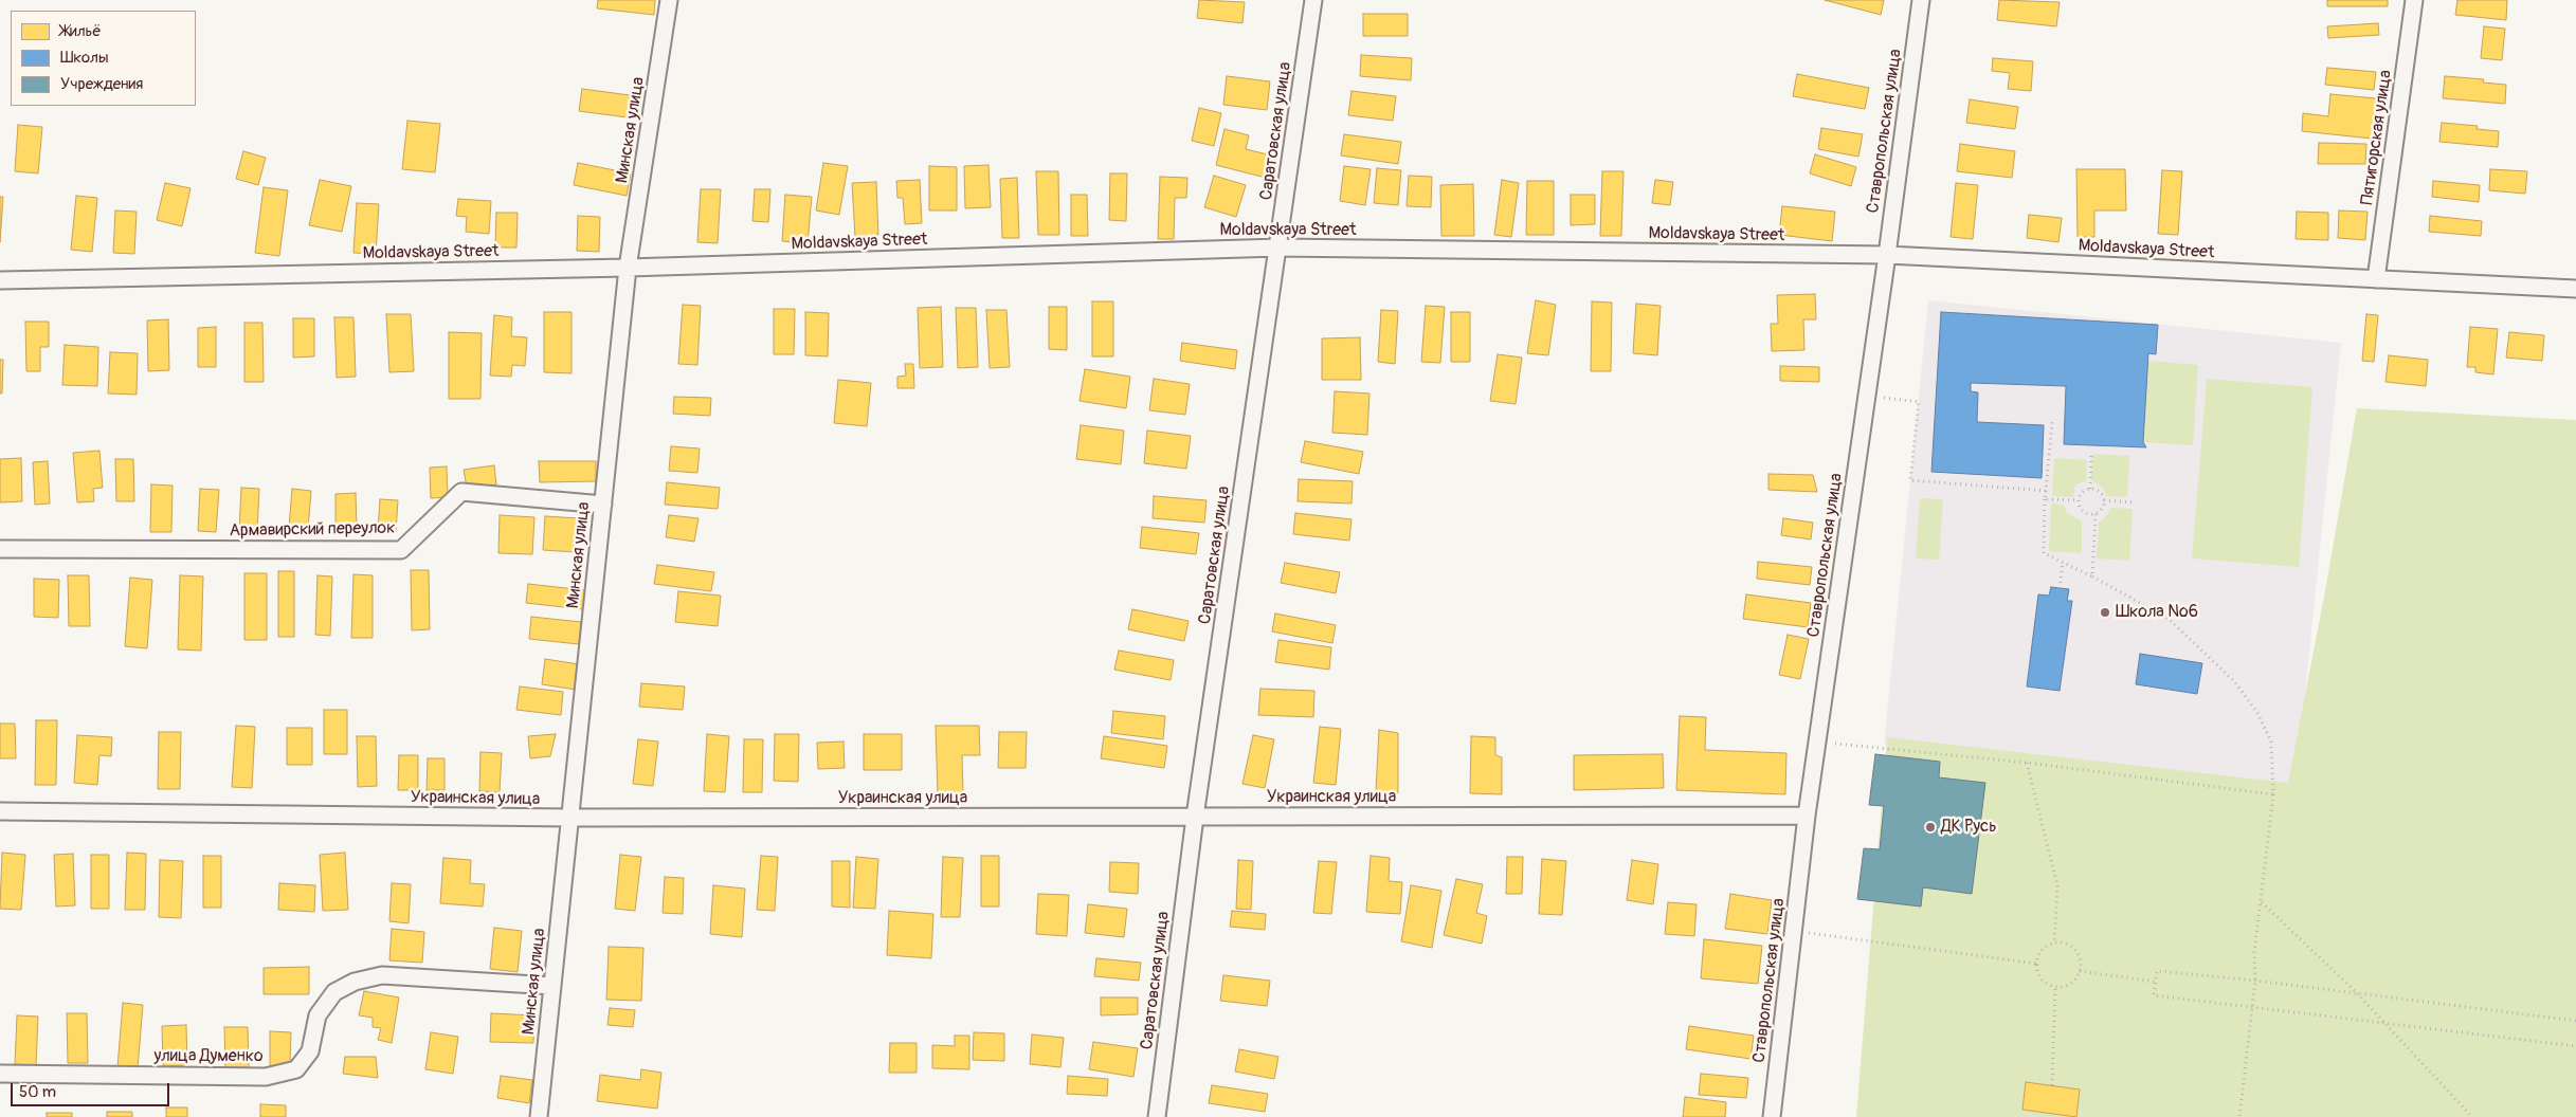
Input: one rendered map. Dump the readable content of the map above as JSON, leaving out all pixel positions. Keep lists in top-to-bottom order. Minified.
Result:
{"streets":{"street":["Минская улица","Саратовская улица","Ставропольская улица","Пятигорская улица","Moldavskaya Street","Армавирский переулок","Украинская улица","улица Думенко"]},"crossings":[["Минская улица","Moldavskaya Street"],["Минская улица","Армавирский переулок"],["Минская улица","Украинская улица"],["Минская улица","улица Думенко"],["Саратовская улица","Moldavskaya Street"],["Саратовская улица","Украинская улица"],["Ставропольская улица","Moldavskaya Street"],["Ставропольская улица","Украинская улица"],["Пятигорская улица","Moldavskaya Street"]],"places":["Школа №6","ДК Русь"],"legend":["Жильё","Школы","Учреждения"],"scale_bar":"50 m"}
